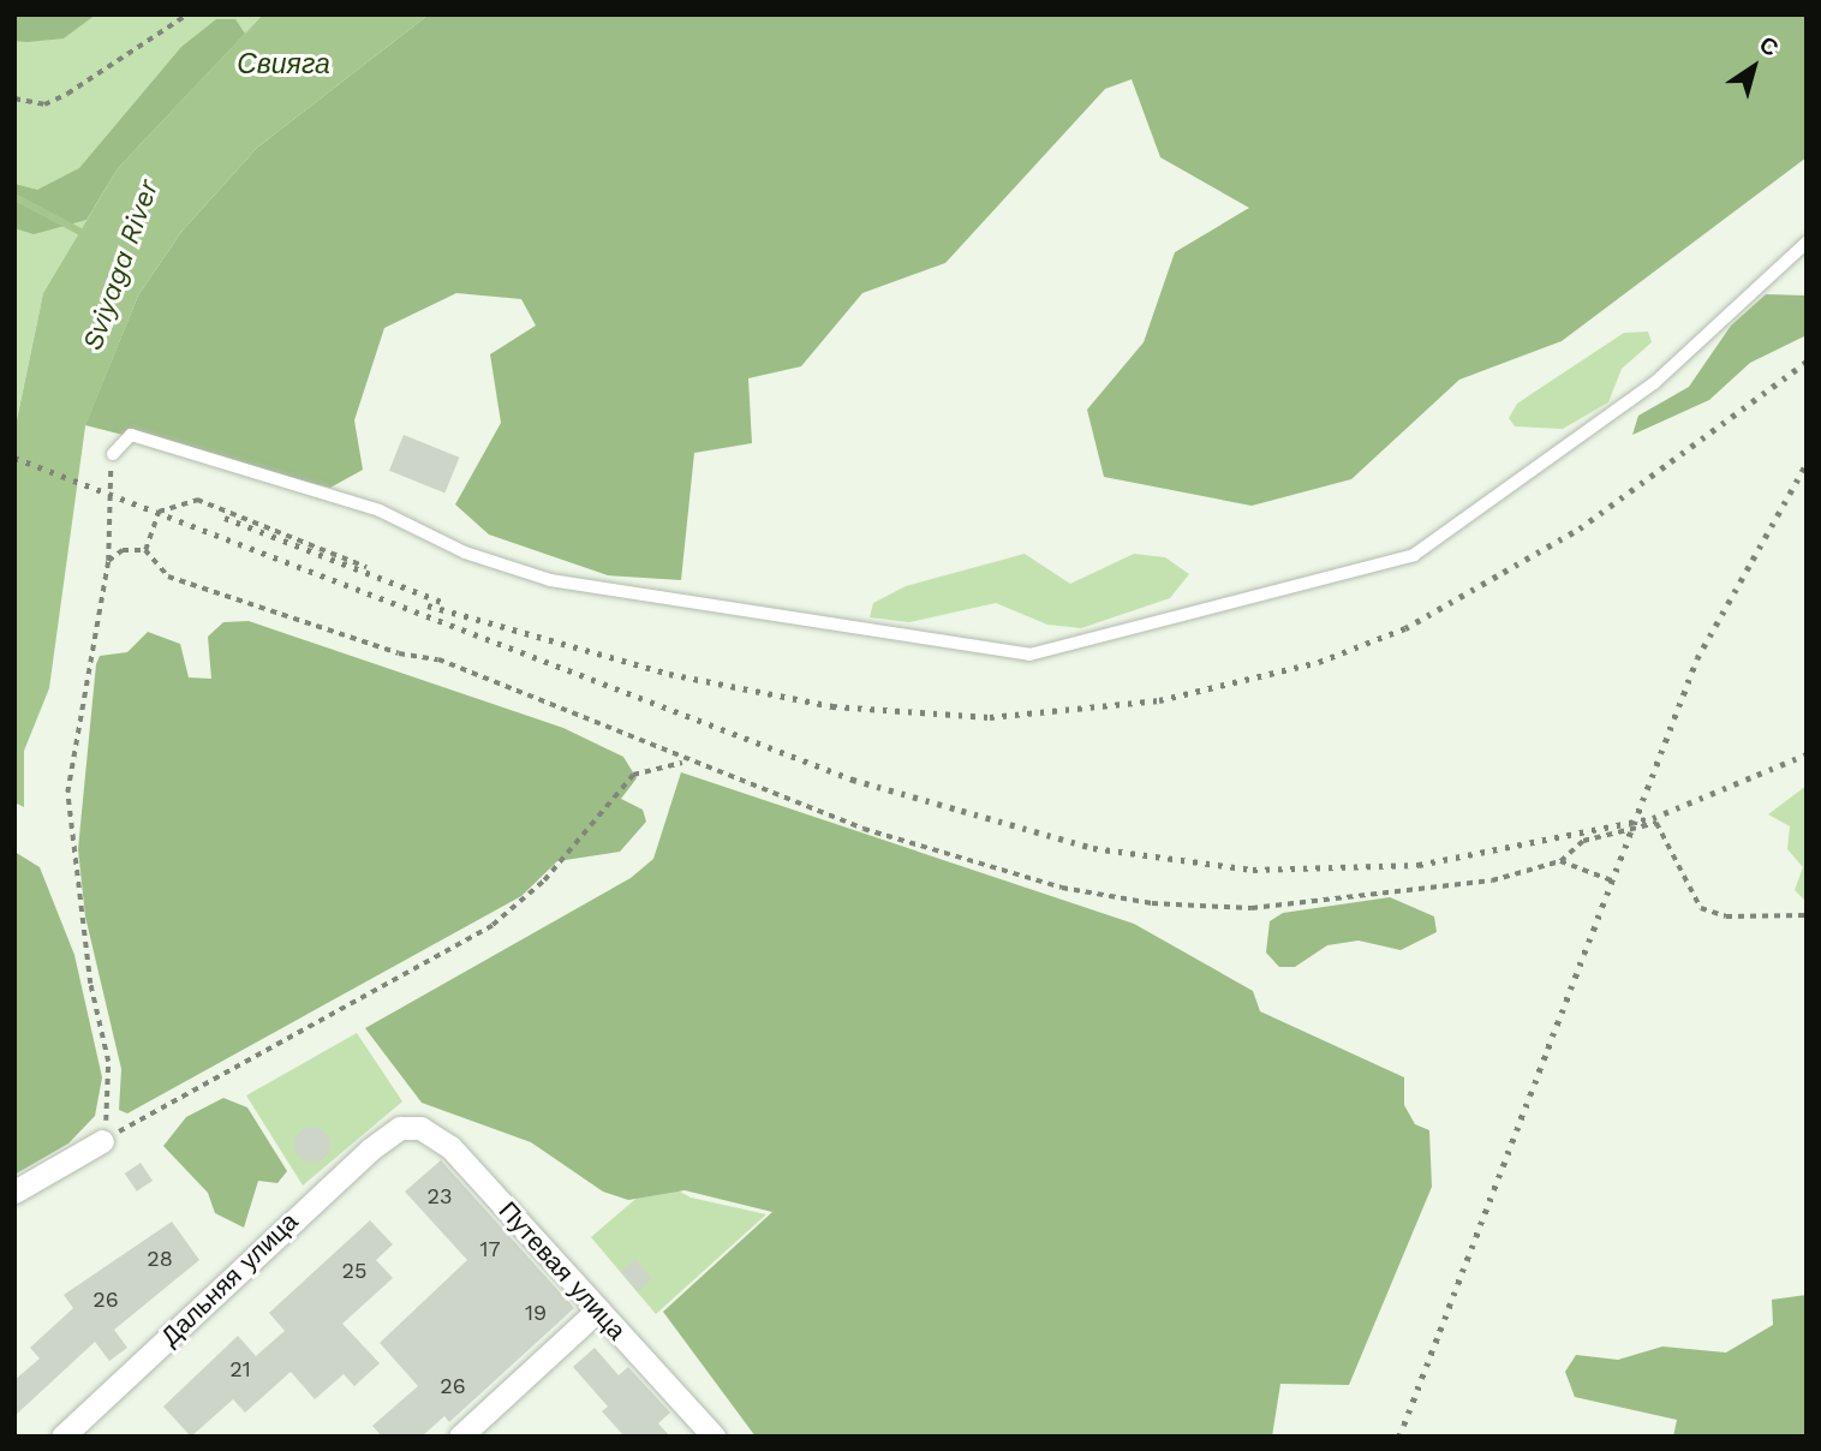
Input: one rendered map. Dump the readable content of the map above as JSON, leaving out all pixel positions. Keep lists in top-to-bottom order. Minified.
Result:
{"streets":{"street":["Путевая улица","Дальняя улица"]},"crossings":[["Путевая улица","Дальняя улица"]],"water":["Свияга","Sviyaga River"],"house_numbers":["23","17","28","25","26","19","21","26"],"north":"top right"}
